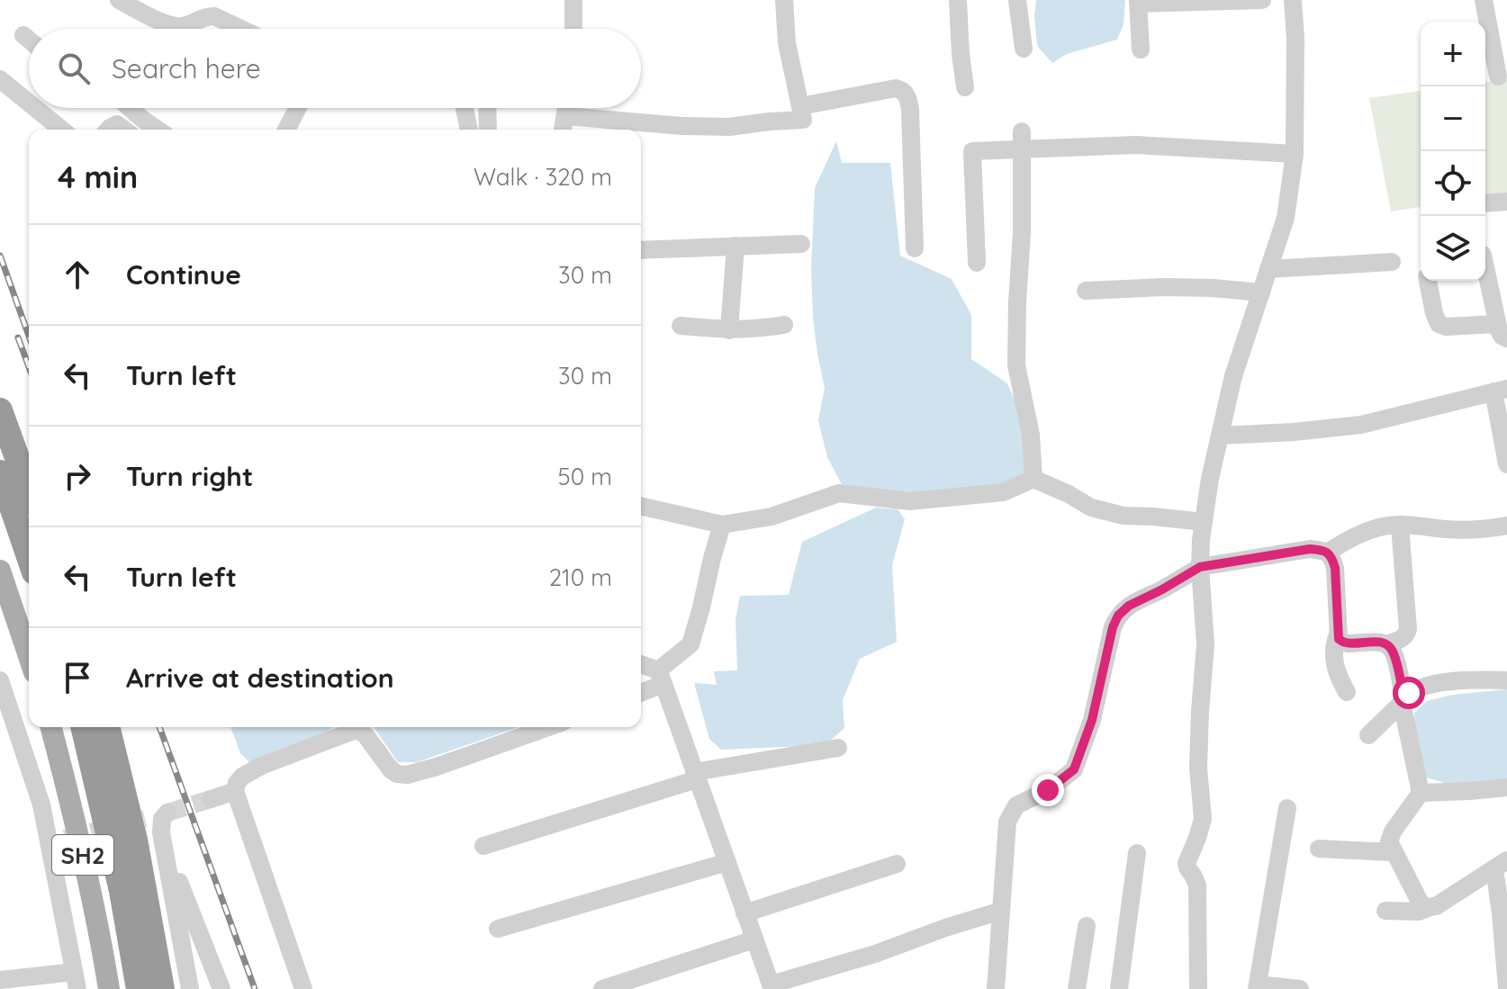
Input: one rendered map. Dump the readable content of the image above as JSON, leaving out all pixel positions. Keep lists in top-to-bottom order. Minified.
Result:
{"streets":{"main road":["SH2"]},"page":{"map_buttons":["+","−"],"search":"Search here","heading":["4 min","Walk · 320 m"],"list":[["Continue","30 m"],["Turn left","30 m"],["Turn right","50 m"],["Turn left","210 m"],"Arrive at destination"]}}
